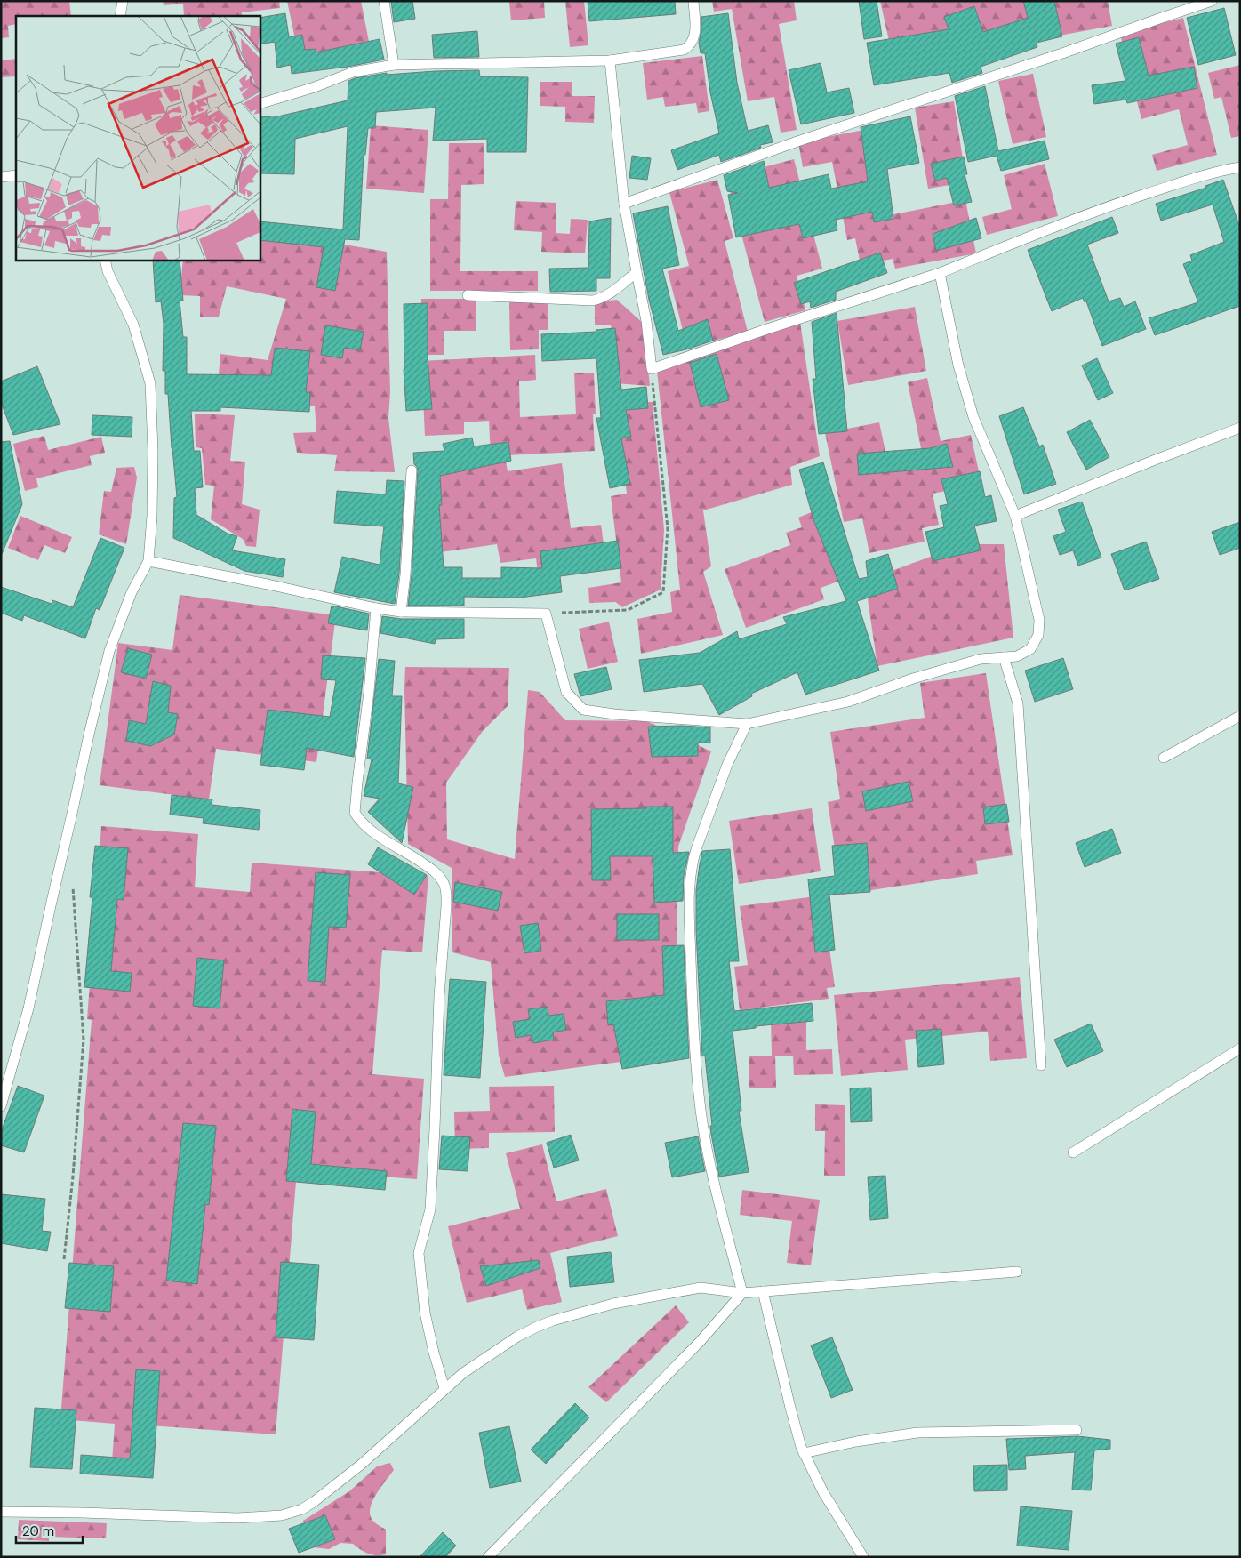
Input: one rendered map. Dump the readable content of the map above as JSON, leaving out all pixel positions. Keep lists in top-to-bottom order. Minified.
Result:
{"scale_bar":"20 m"}
